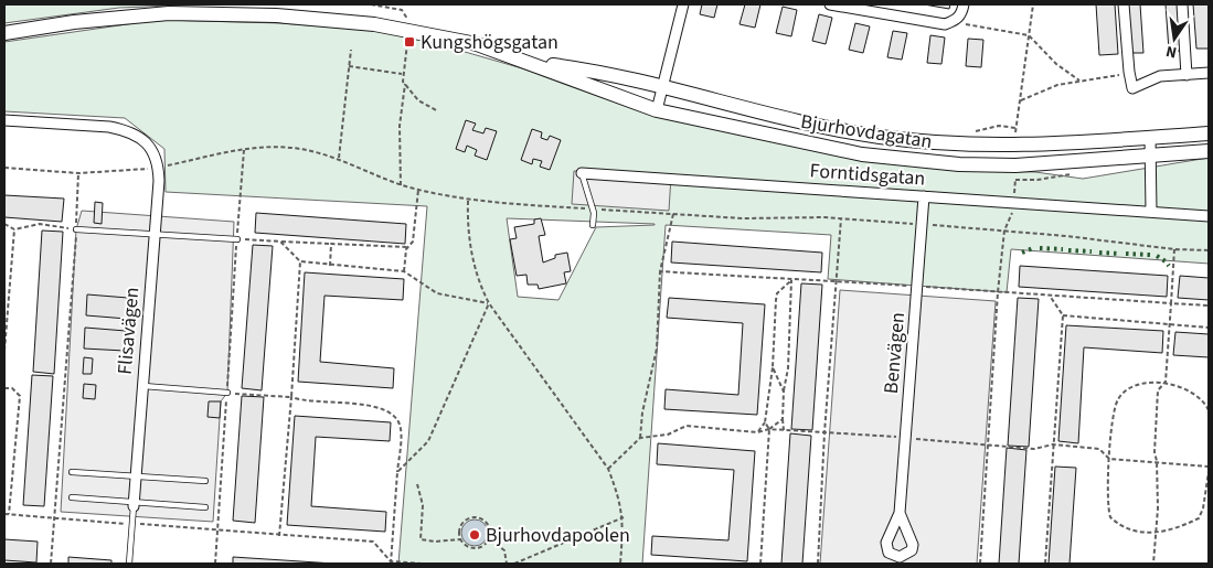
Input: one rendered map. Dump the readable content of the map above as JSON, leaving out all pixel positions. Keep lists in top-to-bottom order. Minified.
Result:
{"streets":{"main road":["Bjurhovdagatan"],"street":["Forntidsgatan","Flisavägen","Benvägen"]},"crossings":[["Forntidsgatan","Benvägen"]],"places":{"transit":["Kungshögsgatan"],"other":["Bjurhovdapoolen"]},"north":"bottom"}
